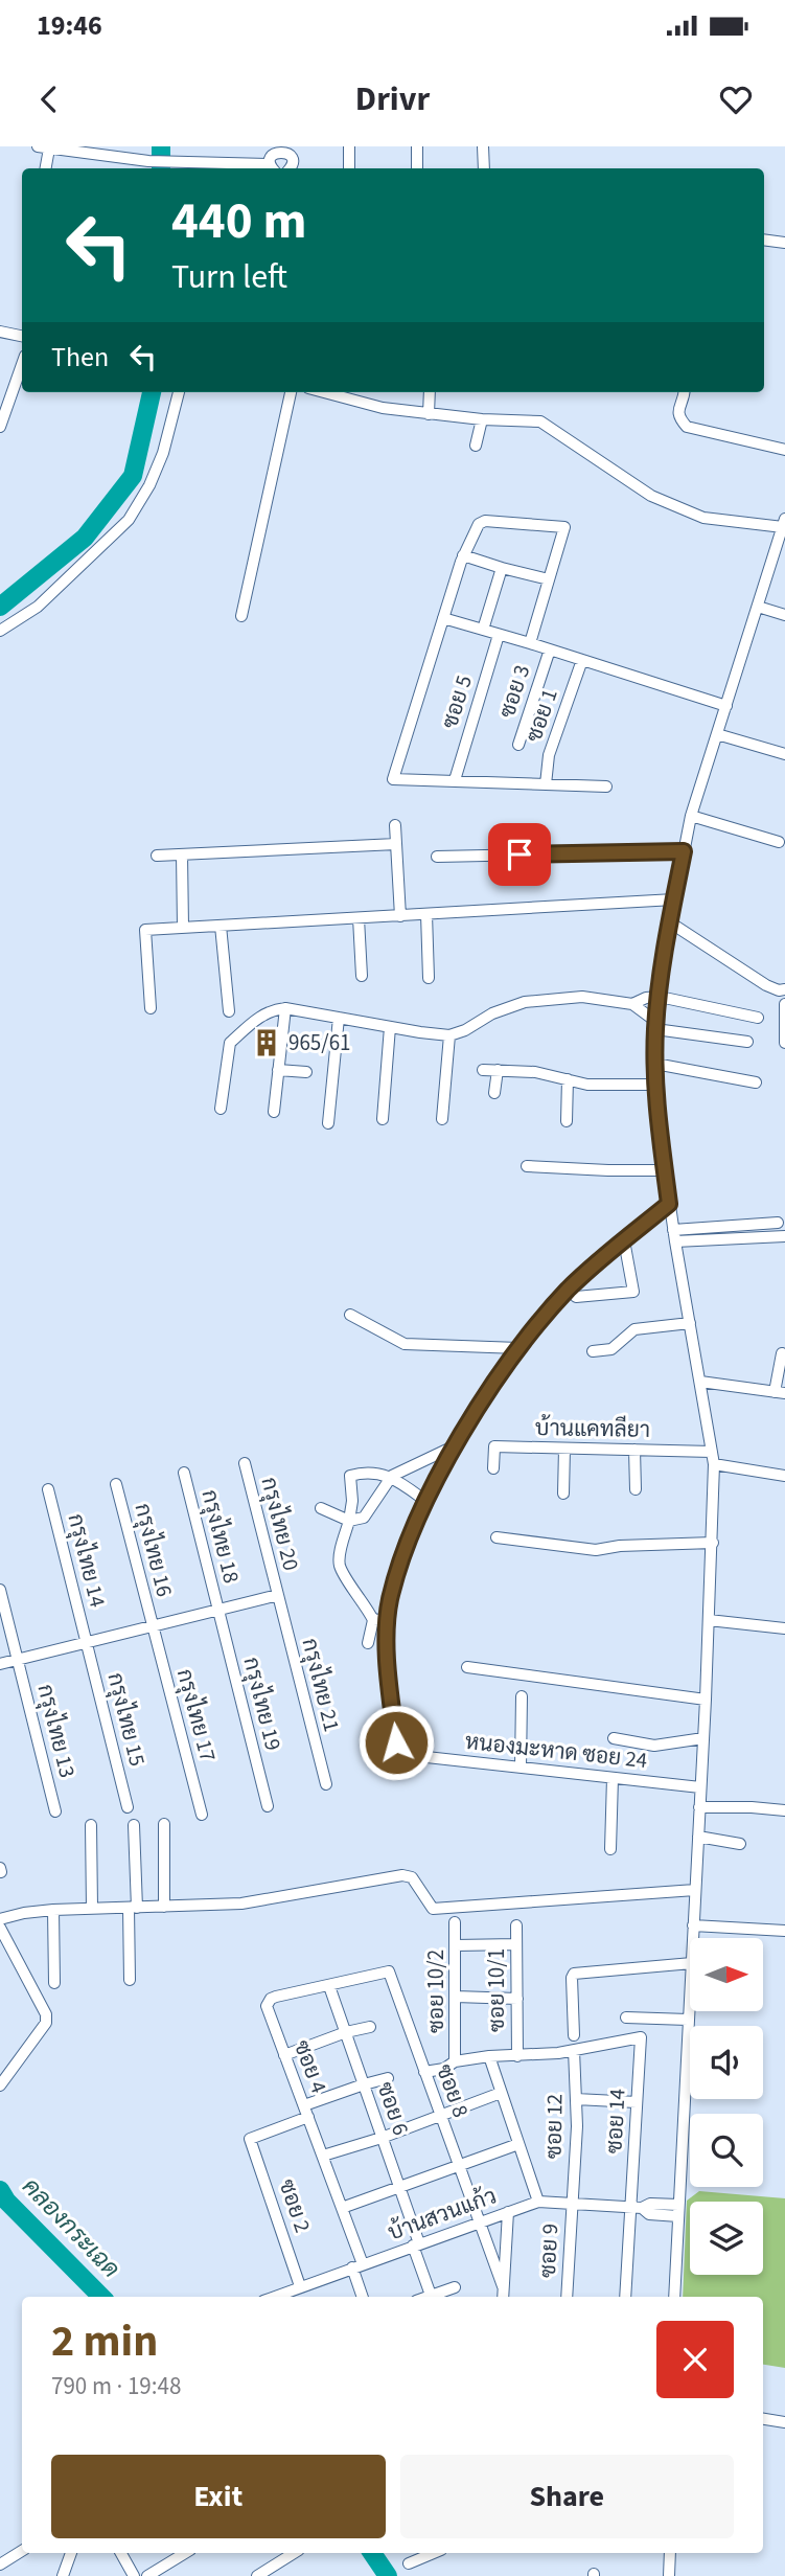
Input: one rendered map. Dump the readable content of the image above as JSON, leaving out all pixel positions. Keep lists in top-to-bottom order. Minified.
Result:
{"streets":{"street":["ซอย 3","ซอย 5","ซอย 1","บ้านแคทลียา","กรุงไทย 20","กรุงไทย 18","กรุงไทย 16","กรุงไทย 14","กรุงไทย 21","กรุงไทย 19","กรุงไทย 17","กรุงไทย 15","กรุงไทย 13","หนองมะหาด ซอย 24","ซอย 10/1","ซอย 10/2","ซอย 4","ซอย 8","ซอย 6","ซอย 14","ซอย 12","ซอย 2","บ้านสวนแก้ว","ซอย 9"]},"crossings":[["กรุงไทย 20","กรุงไทย 21"],["กรุงไทย 18","กรุงไทย 19"],["กรุงไทย 16","กรุงไทย 17"],["กรุงไทย 14","กรุงไทย 15"],["ซอย 4","ซอย 8"],["ซอย 4","ซอย 6"],["ซอย 4","ซอย 2"],["ซอย 4","บ้านสวนแก้ว"],["ซอย 8","บ้านสวนแก้ว"],["ซอย 6","บ้านสวนแก้ว"],["ซอย 14","ซอย 12"],["ซอย 14","บ้านสวนแก้ว"],["ซอย 12","บ้านสวนแก้ว"],["ซอย 12","ซอย 9"],["ซอย 2","บ้านสวนแก้ว"],["บ้านสวนแก้ว","ซอย 9"]],"water":["คลองกระเฉด"],"places":{"building":["965/61"]},"north":"right","page":{"status":"19:46","header":"Drivr","turn":["440 m","Turn left"],"then":"Then","heading":["2 min","790 m · 19:48"],"buttons":["Exit","Share"]}}
